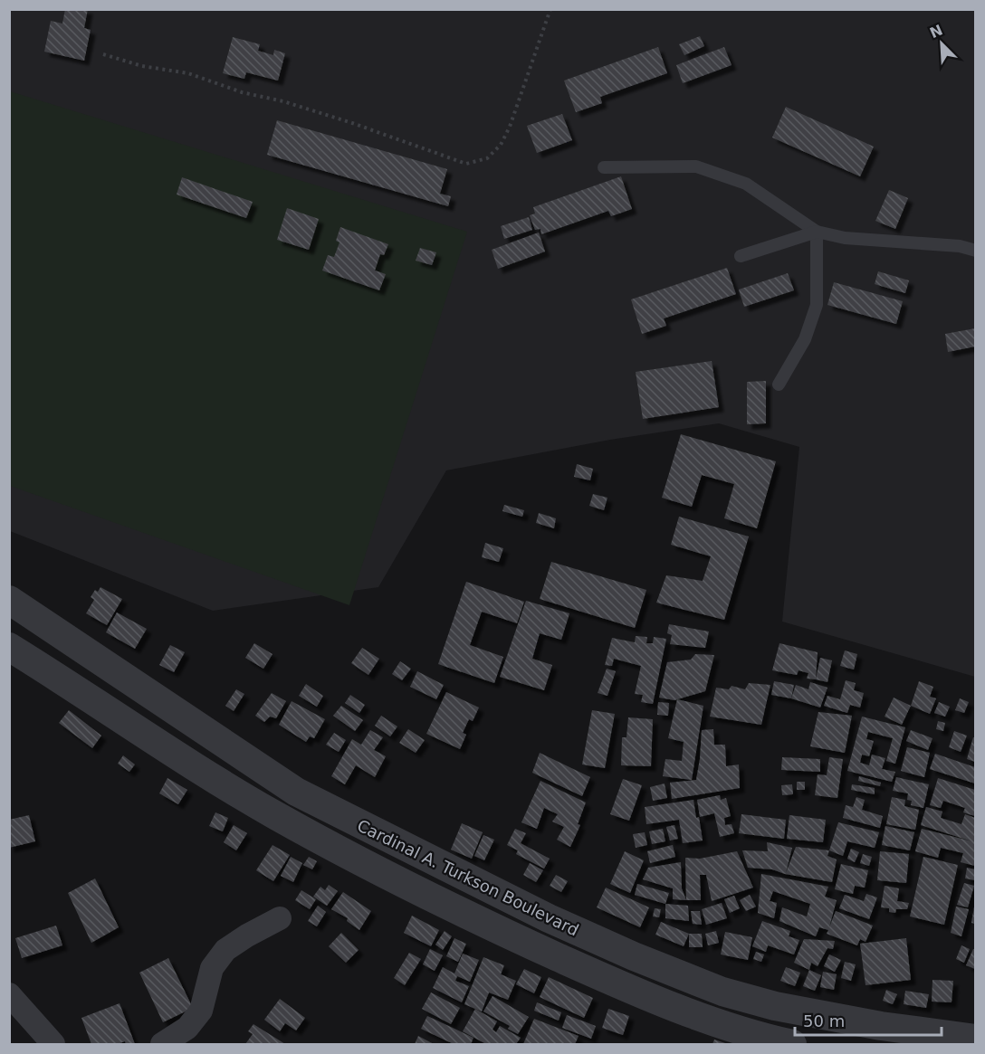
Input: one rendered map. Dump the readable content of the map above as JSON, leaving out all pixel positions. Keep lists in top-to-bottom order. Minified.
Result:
{"streets":{"street":["Cardinal A. Turkson Boulevard"]},"scale_bar":"50 m","north":"top left"}
